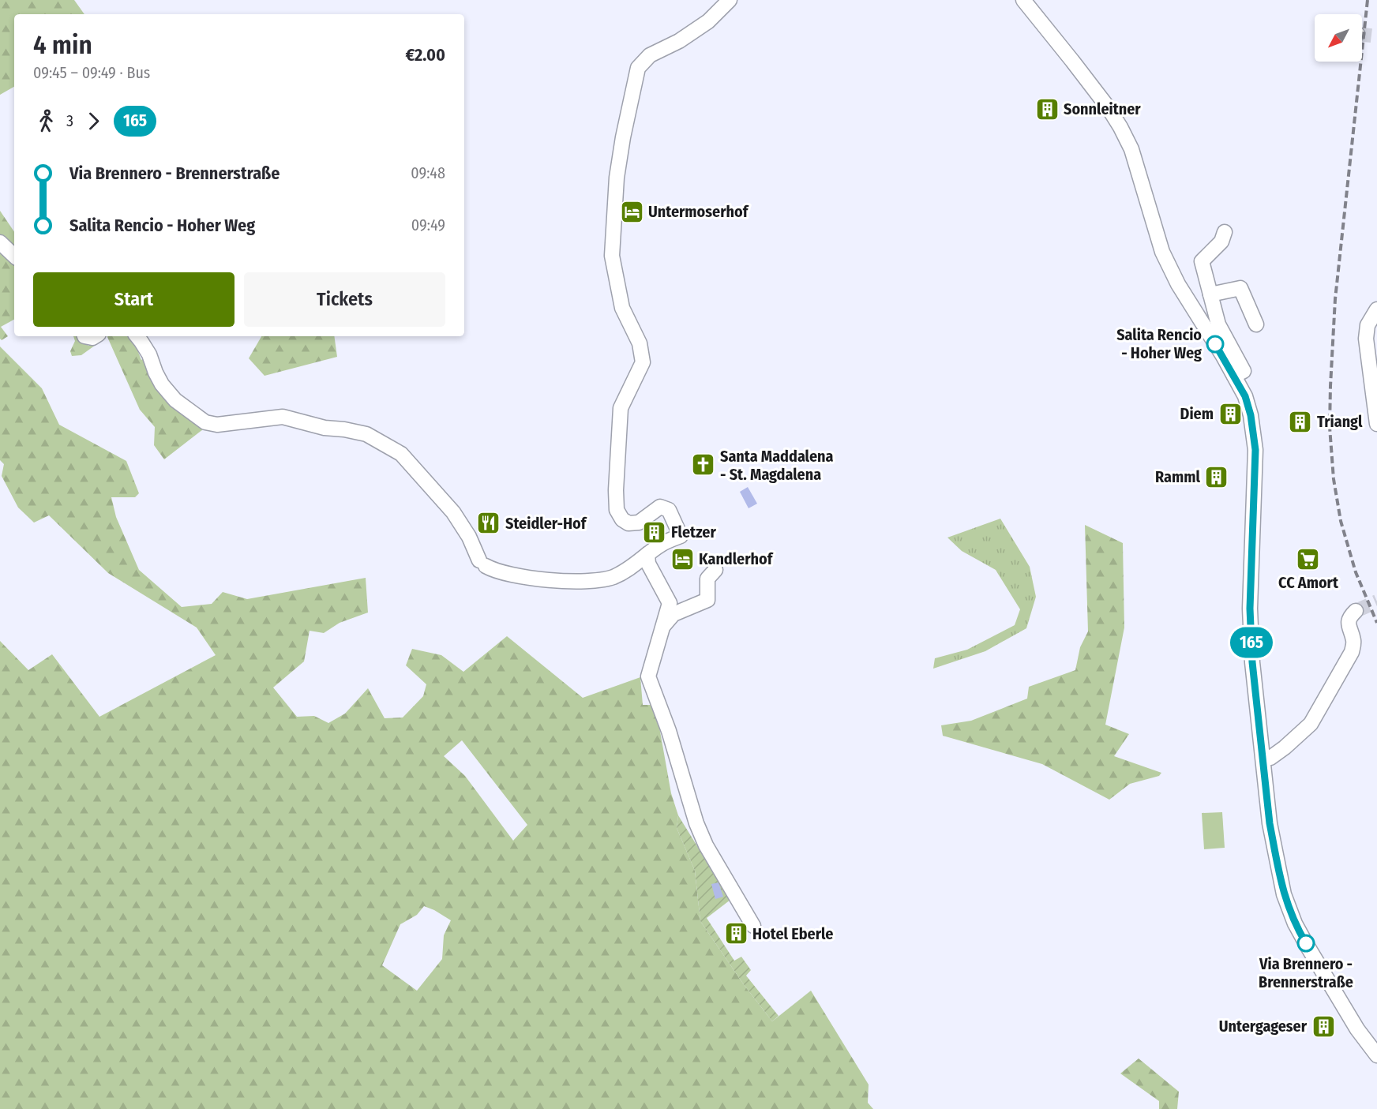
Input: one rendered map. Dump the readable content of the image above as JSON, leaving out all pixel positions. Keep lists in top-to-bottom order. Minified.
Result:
{"places":{"building":["Sonnleitner","Diem","Triangl","Ramml","Fletzer","Hotel Eberle","Untergageser"],"hotel":["Untermoserhof","Kandlerhof"],"other":["Salita Rencio - Hoher Weg","Via Brennero - Brennerstraße"],"church":["Santa Maddalena - St. Magdalena"],"restaurant":["Steidler-Hof"],"supermarket":["CC Amort"]},"lines":["bus line 165"],"north":"bottom left","page":{"on_map":"165","heading":["4 min","09:45 – 09:49 · Bus","€2.00"],"legs":["3","165"],"list":[{"name":"Via Brennero - Brennerstraße","value":"09:48"},{"name":"Salita Rencio - Hoher Weg","value":"09:49"}],"buttons":["Start","Tickets"]}}
